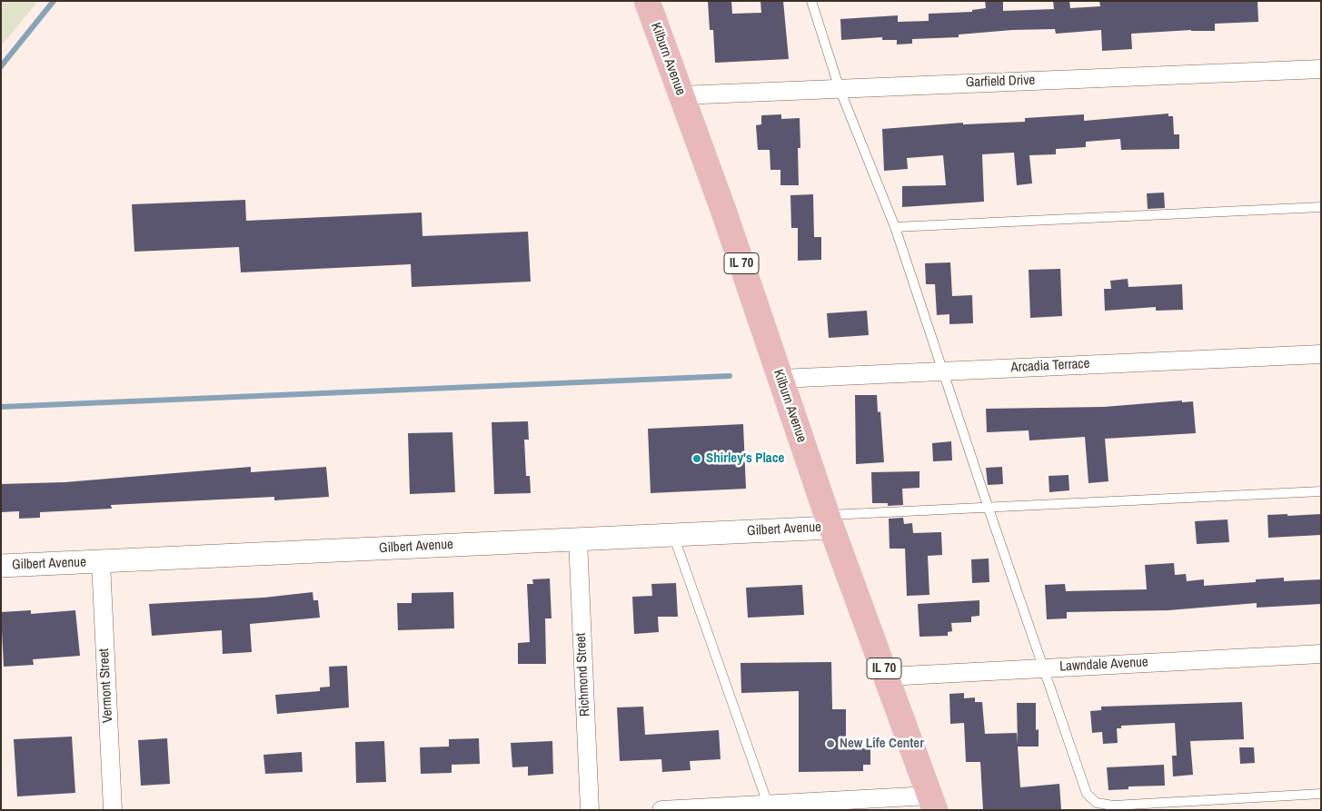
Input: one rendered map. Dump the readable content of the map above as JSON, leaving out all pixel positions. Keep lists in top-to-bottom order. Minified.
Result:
{"streets":{"main road":["Kilburn Avenue","IL 70"],"street":["Garfield Drive","Arcadia Terrace","Gilbert Avenue","Lawndale Avenue","Richmond Street","Vermont Street"]},"crossings":[["Kilburn Avenue","Garfield Drive"],["Kilburn Avenue","Arcadia Terrace"],["Kilburn Avenue","Gilbert Avenue"],["Kilburn Avenue","Lawndale Avenue"],["Gilbert Avenue","Richmond Street"],["Gilbert Avenue","Vermont Street"]],"places":["Shirley's Place","New Life Center"]}
